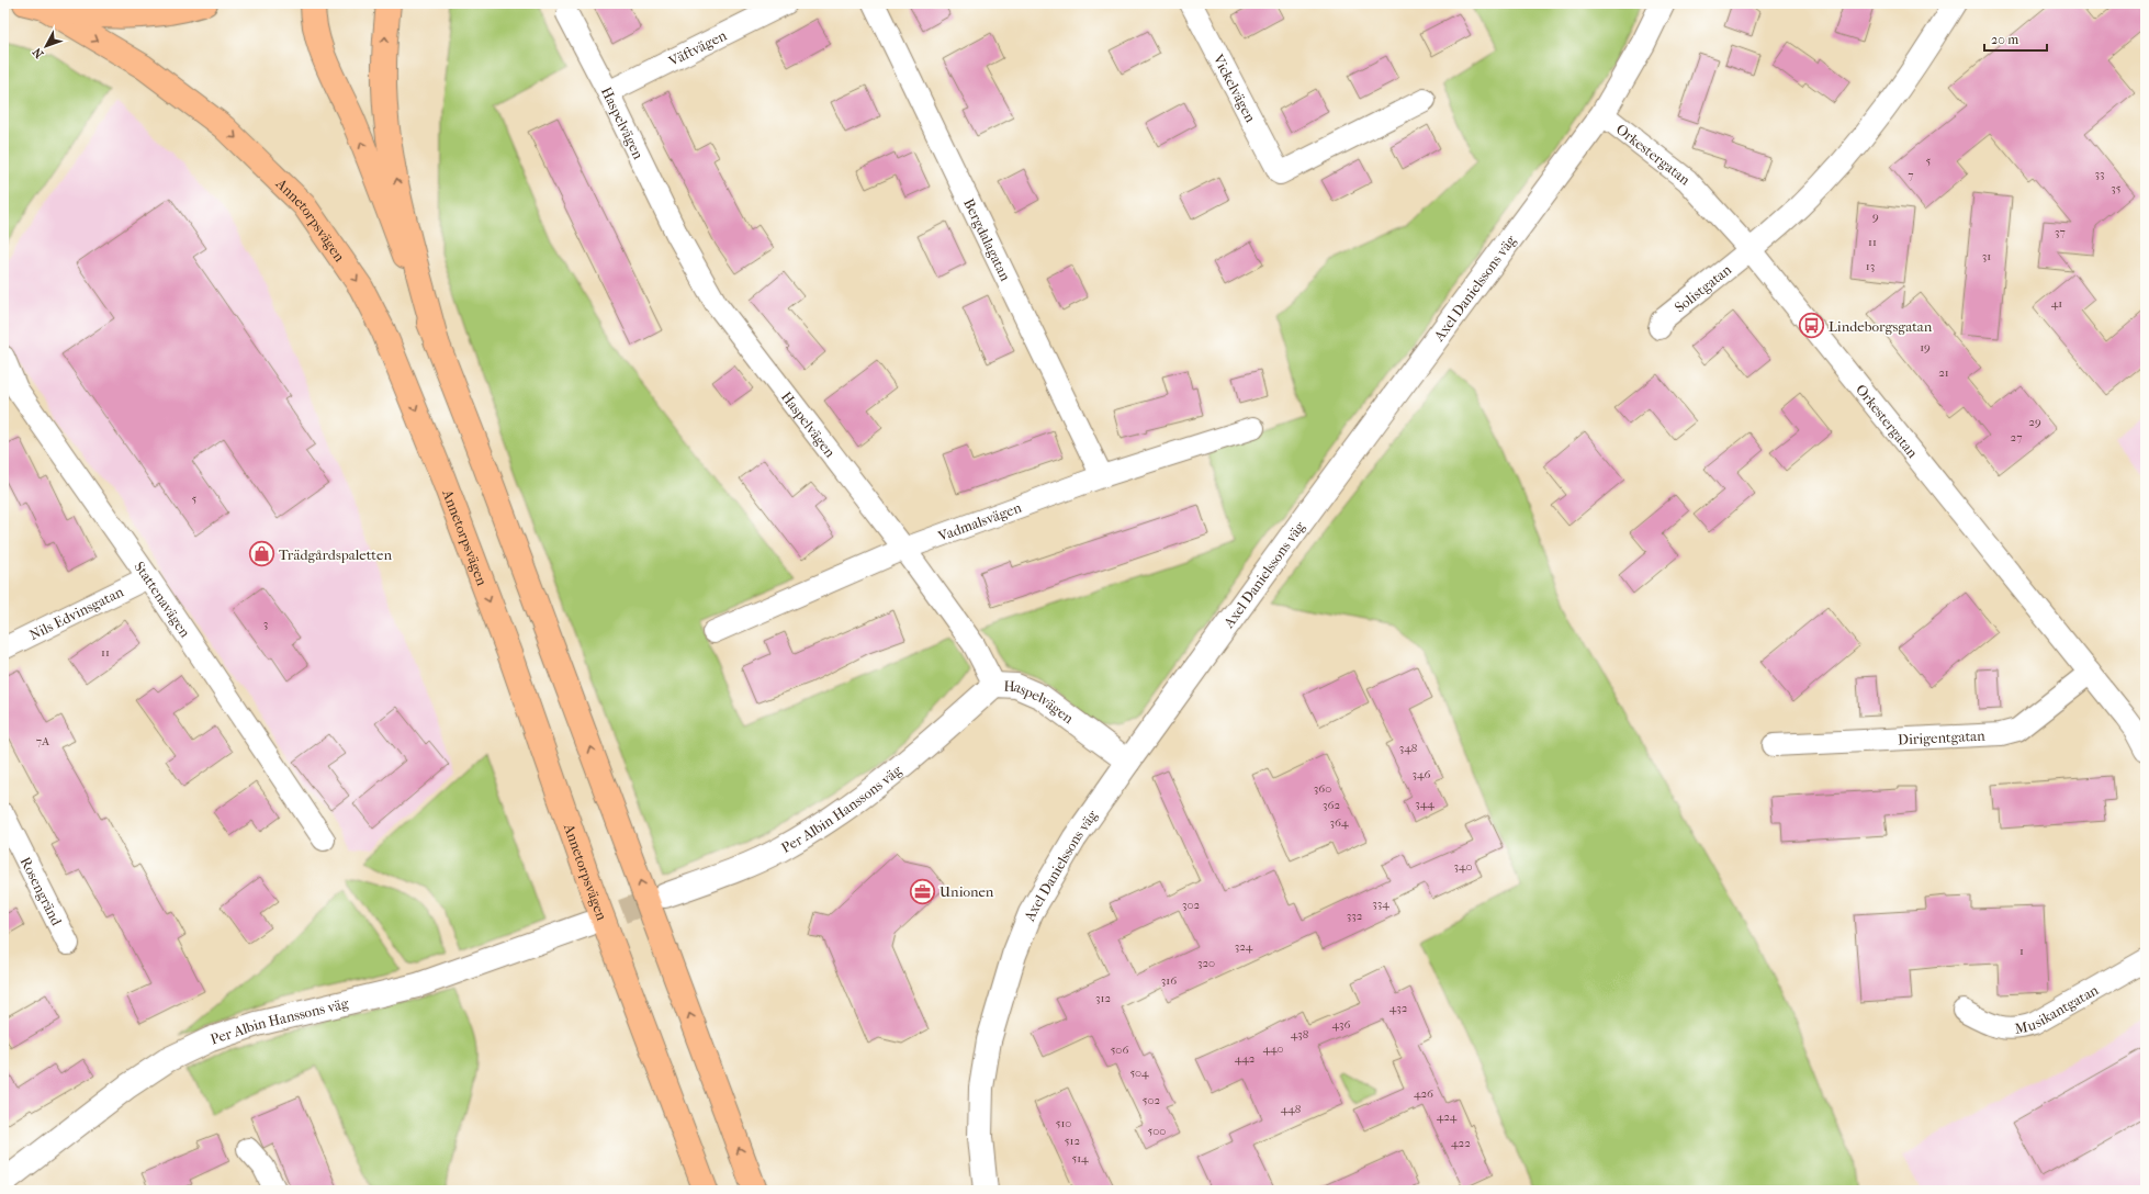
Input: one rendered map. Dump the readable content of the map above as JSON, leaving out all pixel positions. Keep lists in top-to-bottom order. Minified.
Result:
{"streets":{"main road":["Annetorpsvägen"],"street":["Väftvägen","Vickelvägen","Haspelvägen","Orkestergatan","Bergdalagatan","Solistgatan","Axel Danielssons väg","Vadmalsvägen","Stattenavägen","Nils Edvinsgatan","Dirigentgatan","Per Albin Hanssons väg","Rosengränd","Musikantgatan"]},"crossings":[["Väftvägen","Haspelvägen"],["Haspelvägen","Axel Danielssons väg"],["Haspelvägen","Vadmalsvägen"],["Haspelvägen","Per Albin Hanssons väg"],["Orkestergatan","Solistgatan"],["Orkestergatan","Axel Danielssons väg"],["Orkestergatan","Dirigentgatan"],["Bergdalagatan","Vadmalsvägen"],["Stattenavägen","Nils Edvinsgatan"]],"places":{"bus stop":["Lindeborgsgatan"],"shop":["Trädgårdspaletten"],"office":["Unionen"]},"house_numbers":["5","33","7","35","9","37","11","31","13","41","19","21","29","27","5","3","11","7A","348","346","360","344","362","364","340","334","302","332","324","1","320","316","312","432","436","438","440","506","442","504","426","502","448","424","510","500","512","422","514"],"scale_bar":"20 m","north":"bottom left"}
